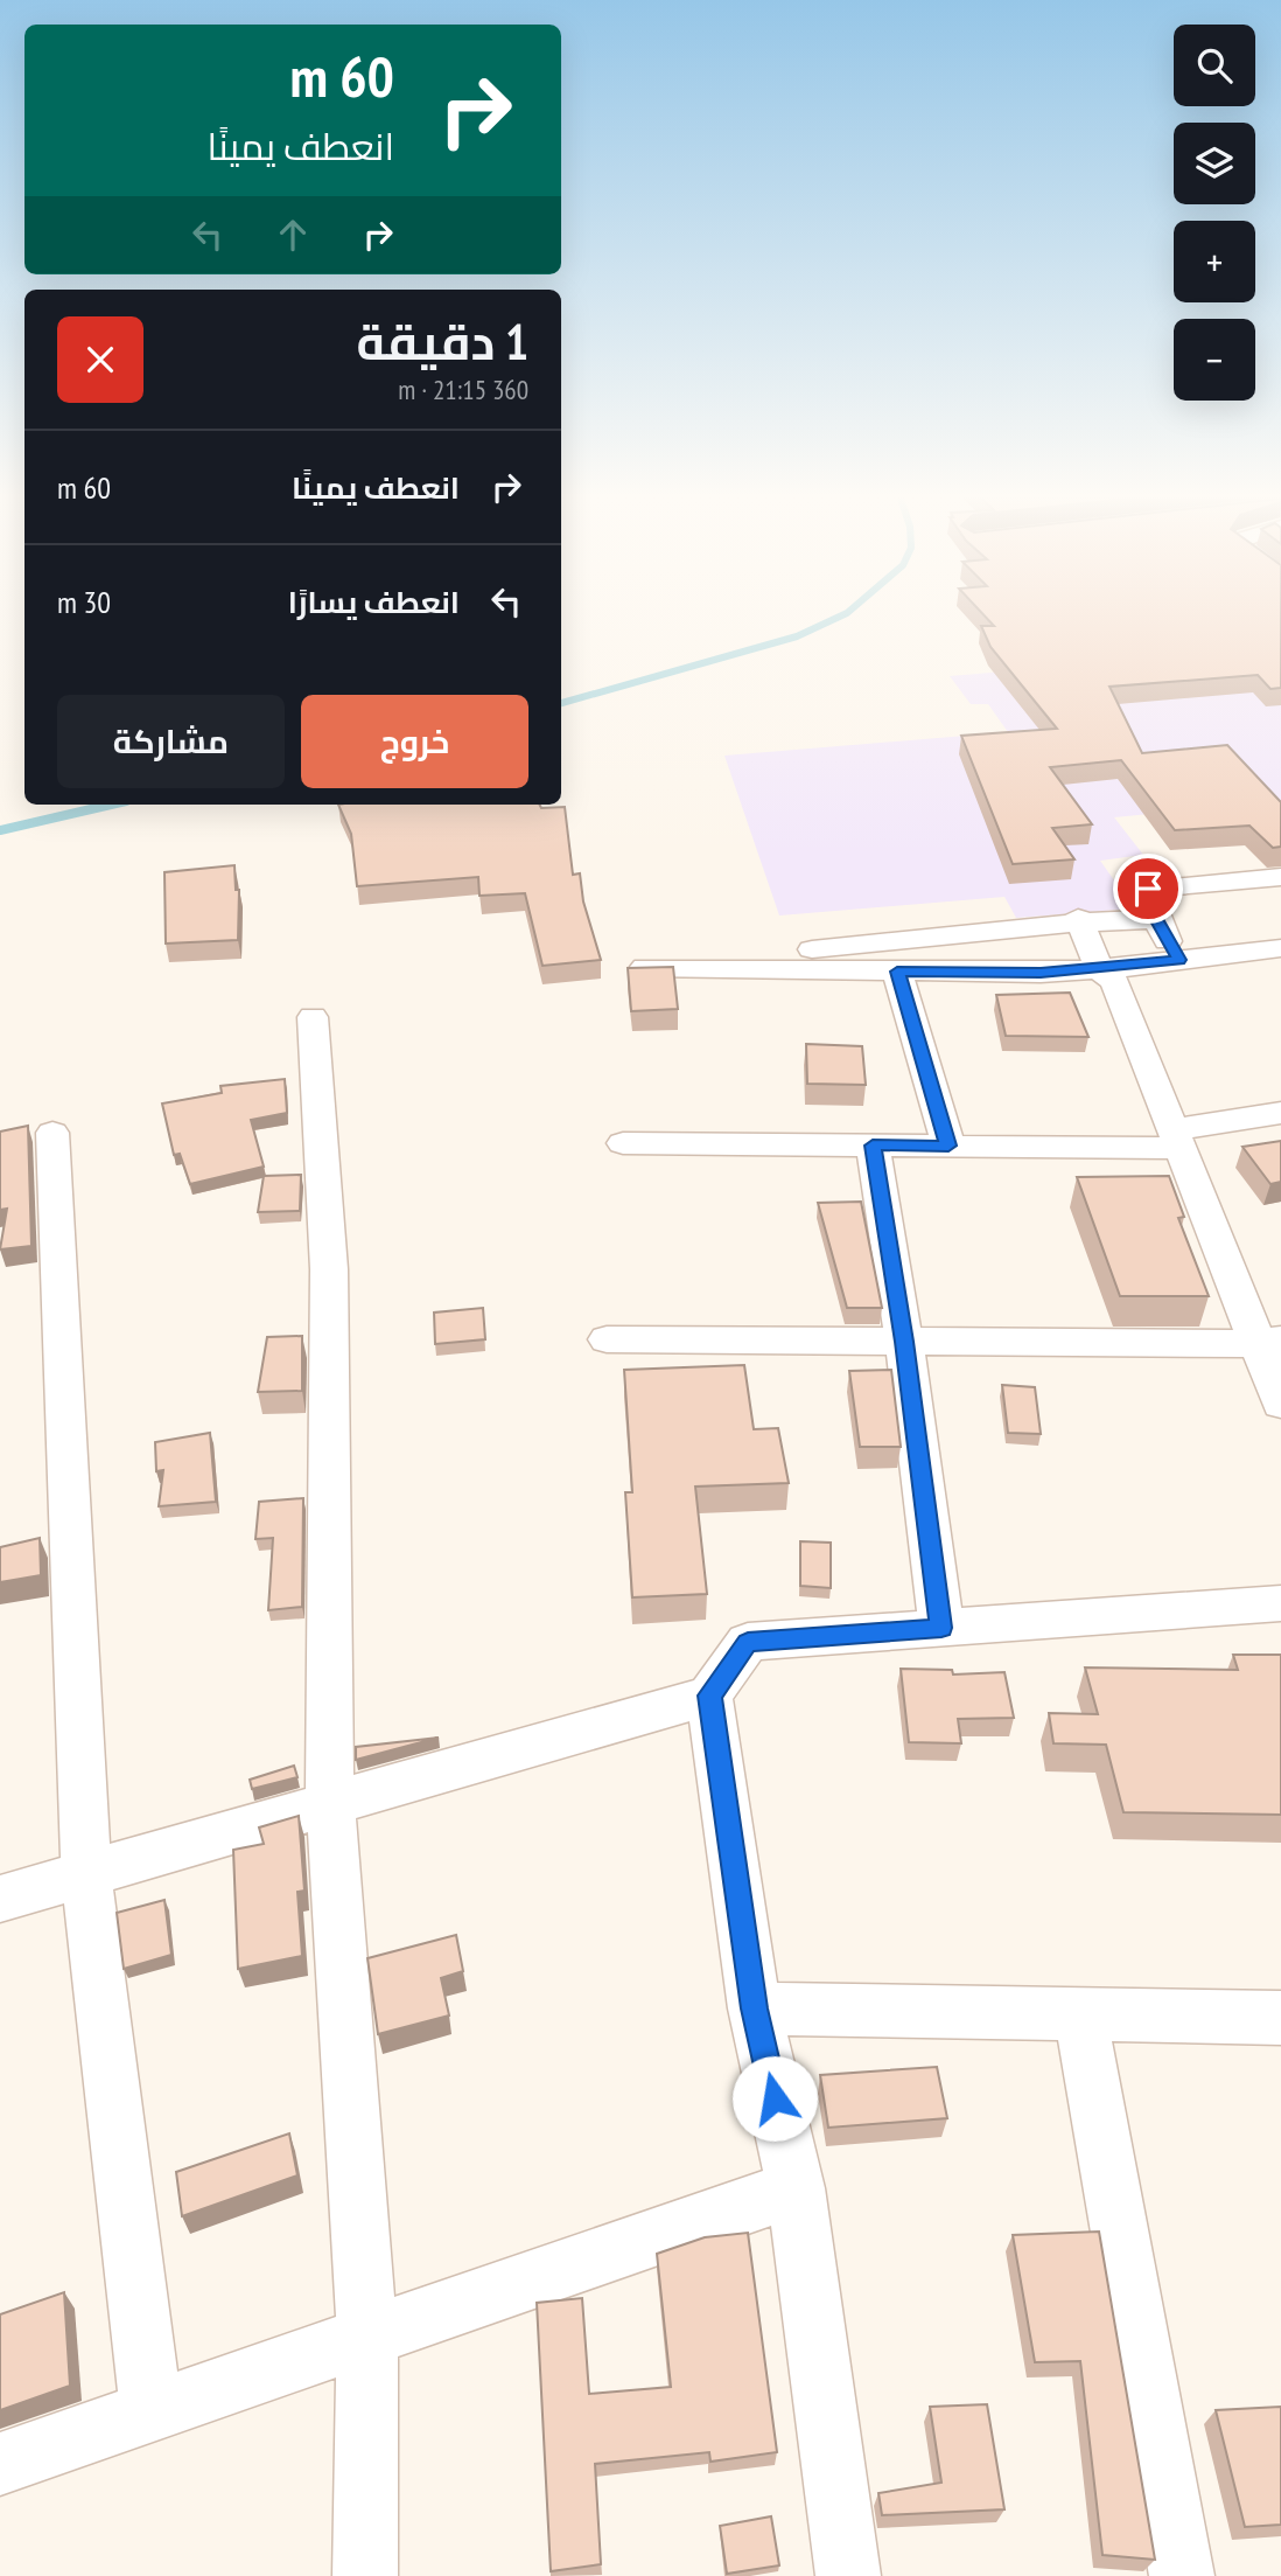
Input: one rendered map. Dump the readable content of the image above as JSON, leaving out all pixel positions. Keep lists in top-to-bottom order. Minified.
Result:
{"page":{"map_buttons":["+","−"],"turn":["60 m","انعطف يمينًا"],"heading":["1 دقيقة","360 m · 21:15"],"list":[{"name":"انعطف يمينًا","value":"60 m"},{"name":"انعطف يسارًا","value":"30 m"}],"buttons":["خروج","مشاركة"]}}
